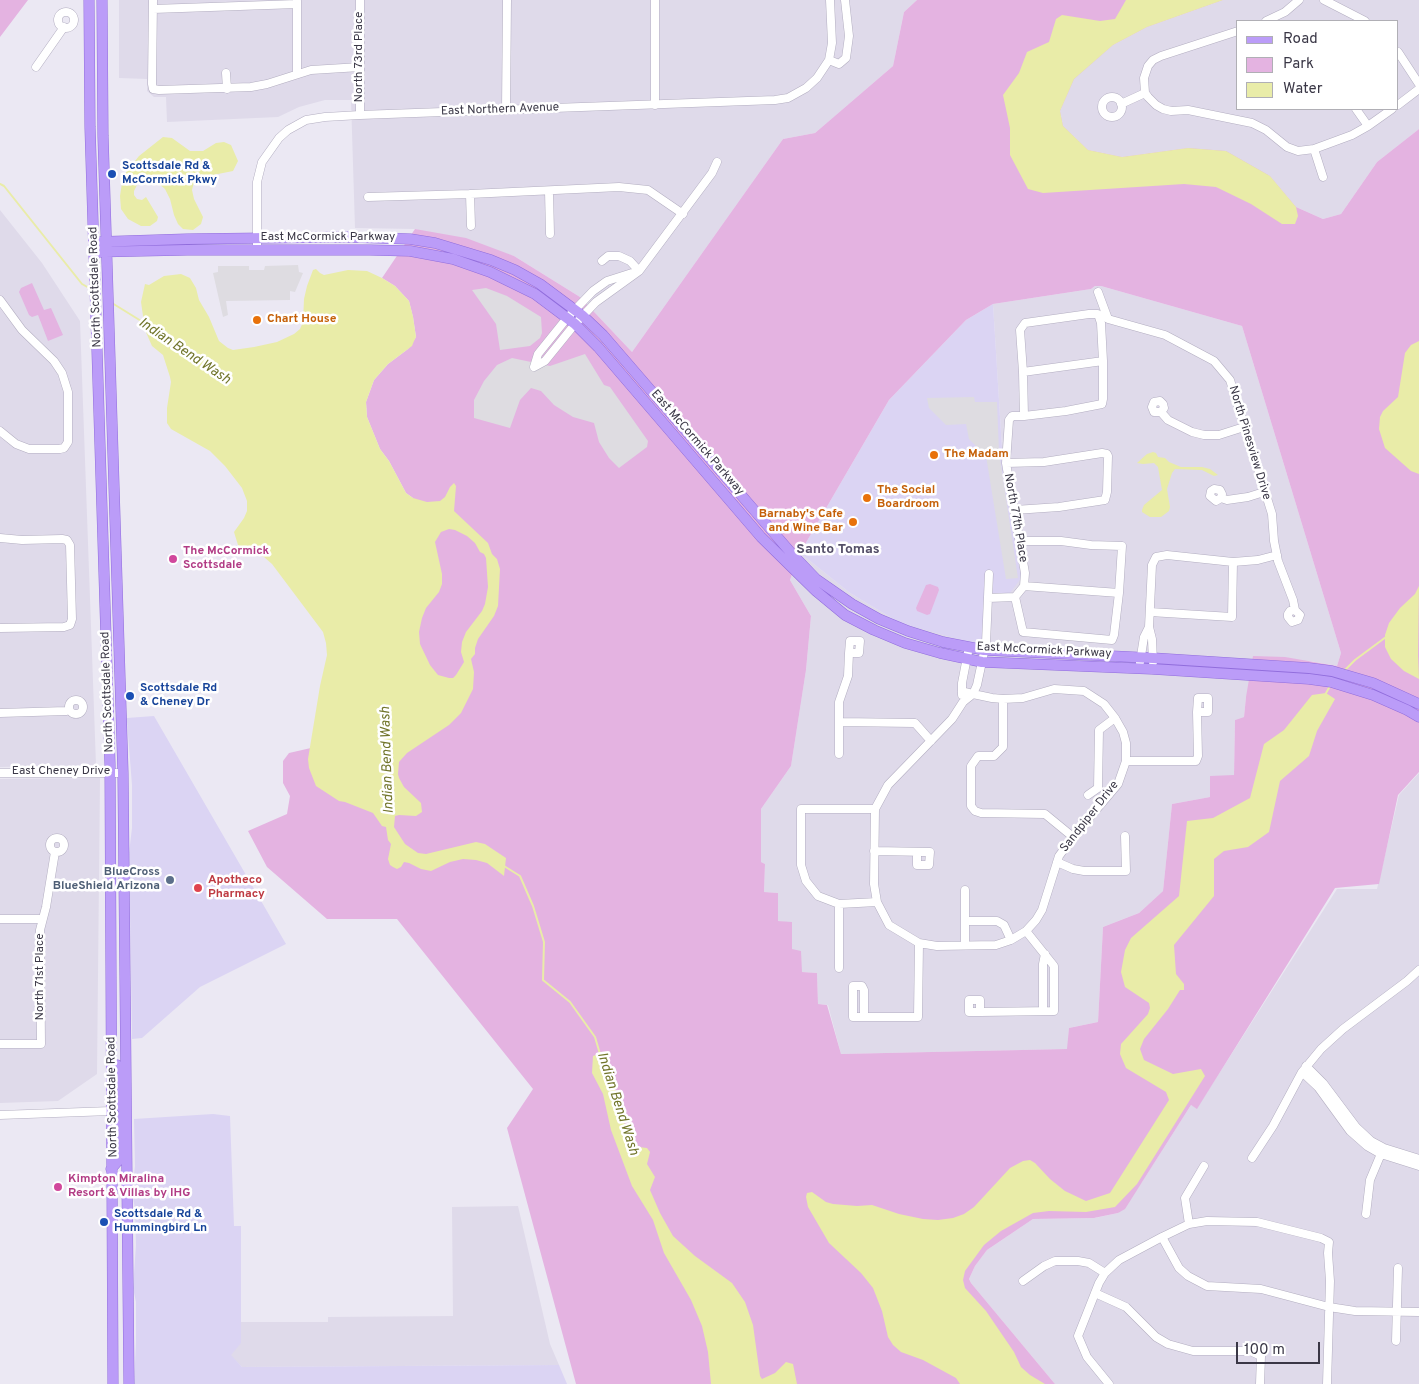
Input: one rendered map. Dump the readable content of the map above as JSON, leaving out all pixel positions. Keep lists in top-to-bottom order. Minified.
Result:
{"streets":{"main road":["East McCormick Parkway","North Scottsdale Road"],"street":["North 73rd Place","East Northern Avenue","North Pinesview Drive","North 77th Place","East Cheney Drive","Sandpiper Drive","North 71st Place"]},"crossings":[["North 73rd Place","East Northern Avenue"],["East Northern Avenue","East McCormick Parkway"],["East McCormick Parkway","North Scottsdale Road"],["North Scottsdale Road","East Cheney Drive"]],"districts":["Santo Tomas"],"water":["Indian Bend Wash"],"places":["Scottsdale Rd & McCormick Pkwy","Chart House","The Madam","The Social Boardroom","Barnaby's Cafe and Wine Bar","The McCormick Scottsdale","Scottsdale Rd & Cheney Dr","BlueCross BlueShield Arizona","Apotheco Pharmacy","Kimpton Miralina Resort & Villas by IHG","Scottsdale Rd & Hummingbird Ln"],"legend":["Road","Park","Water"],"scale_bar":"100 m"}
